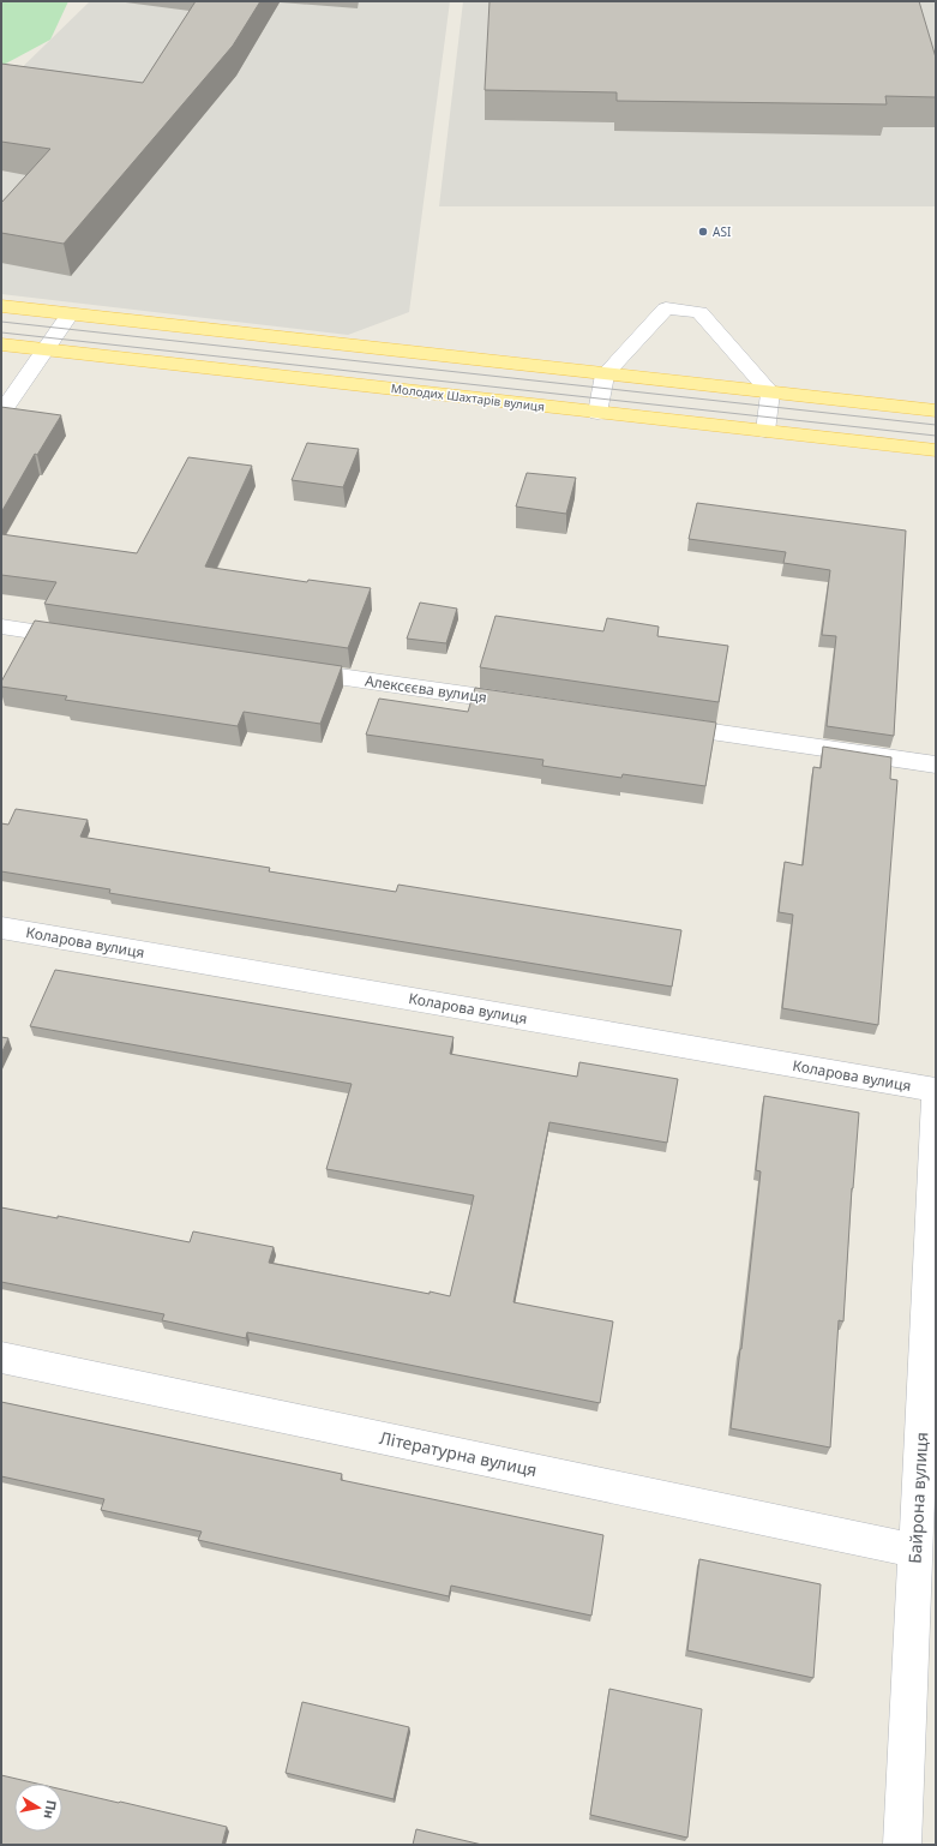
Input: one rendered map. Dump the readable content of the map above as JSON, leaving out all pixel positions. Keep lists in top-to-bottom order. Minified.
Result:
{"streets":{"main road":["Молодих Шахтарів вулиця"],"street":["Алексєєва вулиця","Коларова вулиця","Літературна вулиця","Байрона вулиця"]},"crossings":[["Літературна вулиця","Байрона вулиця"]],"places":["ASI"],"north":"right"}
